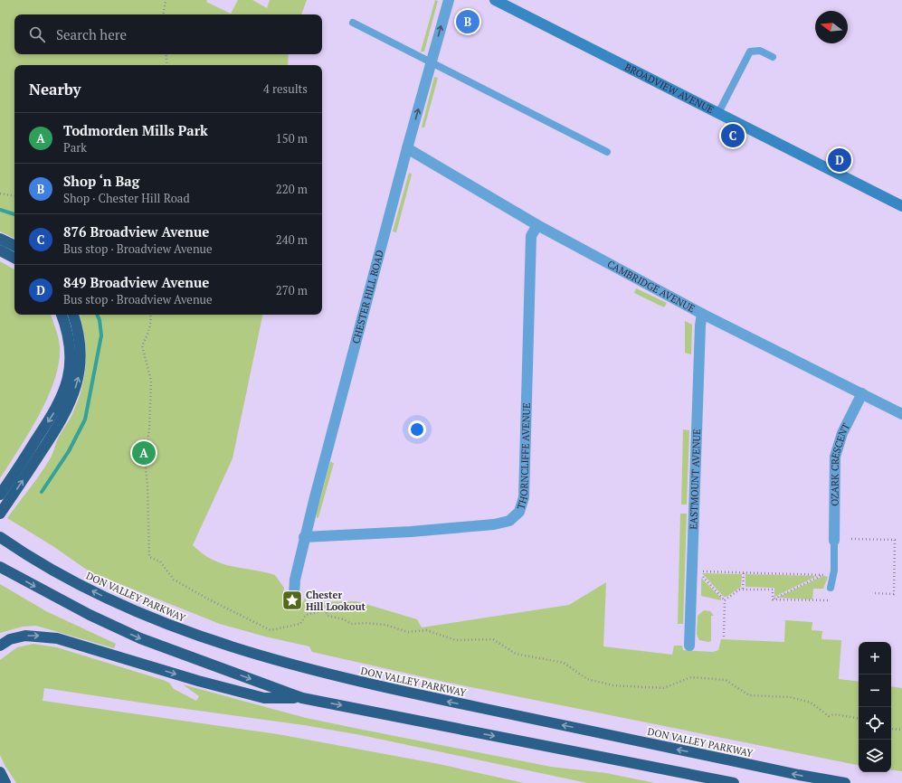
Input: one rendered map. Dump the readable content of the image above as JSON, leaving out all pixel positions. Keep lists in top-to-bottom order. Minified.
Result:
{"streets":{"highway":["DON VALLEY PARKWAY"],"main road":["BROADVIEW AVENUE"],"street":["CAMBRIDGE AVENUE","CHESTER HILL ROAD","THORNCLIFFE AVENUE","OZARK CRESCENT","EASTMOUNT AVENUE"]},"crossings":[["CAMBRIDGE AVENUE","CHESTER HILL ROAD"],["CAMBRIDGE AVENUE","THORNCLIFFE AVENUE"],["CAMBRIDGE AVENUE","OZARK CRESCENT"],["CAMBRIDGE AVENUE","EASTMOUNT AVENUE"],["CHESTER HILL ROAD","THORNCLIFFE AVENUE"]],"places":{"place":["Chester Hill Lookout"]},"north":"left","page":{"pins":["B","C","D","A"],"search":"Search here","heading":["Nearby","4 results"],"list":[{"mark":"A","name":"Todmorden Mills Park","note":"Park","value":"150 m"},{"mark":"B","name":"Shop ‘n Bag","note":"Shop · Chester Hill Road","value":"220 m"},{"mark":"C","name":"876 Broadview Avenue","note":"Bus stop · Broadview Avenue","value":"240 m"},{"mark":"D","name":"849 Broadview Avenue","note":"Bus stop · Broadview Avenue","value":"270 m"}],"map_buttons":["+","−"]}}
